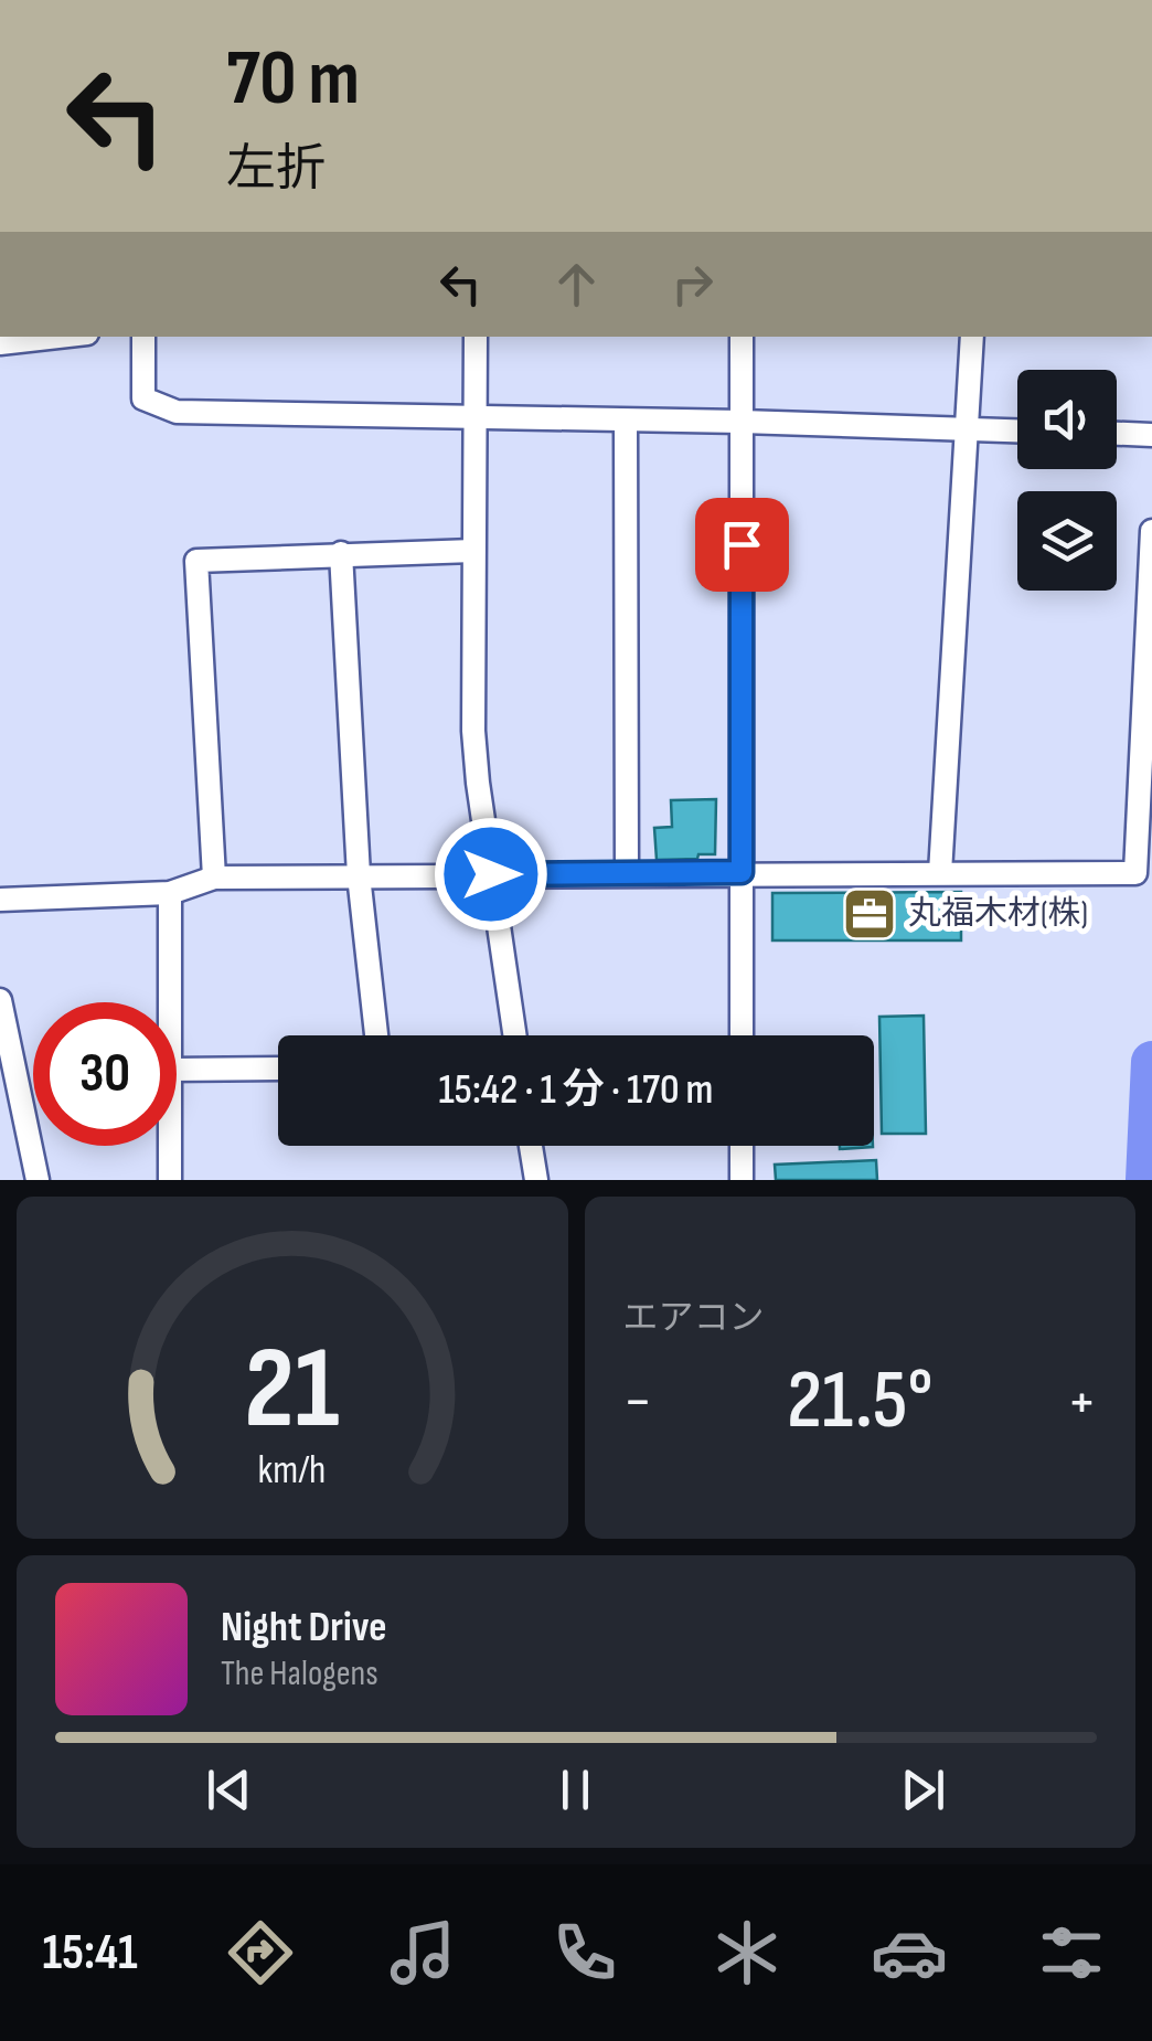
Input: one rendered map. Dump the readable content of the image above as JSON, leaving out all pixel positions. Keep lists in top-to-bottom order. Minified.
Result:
{"places":{"office":["丸福木材(株)"]},"page":{"turn":["70 m","左折"],"limit":"30","trip":"15:42 · 1 分 · 170 m","tile":"エアコン","heat":["−","21.5°","+"],"song":["Night Drive","The Halogens"],"tabs":"15:41","gauge":["21","km/h"]}}
